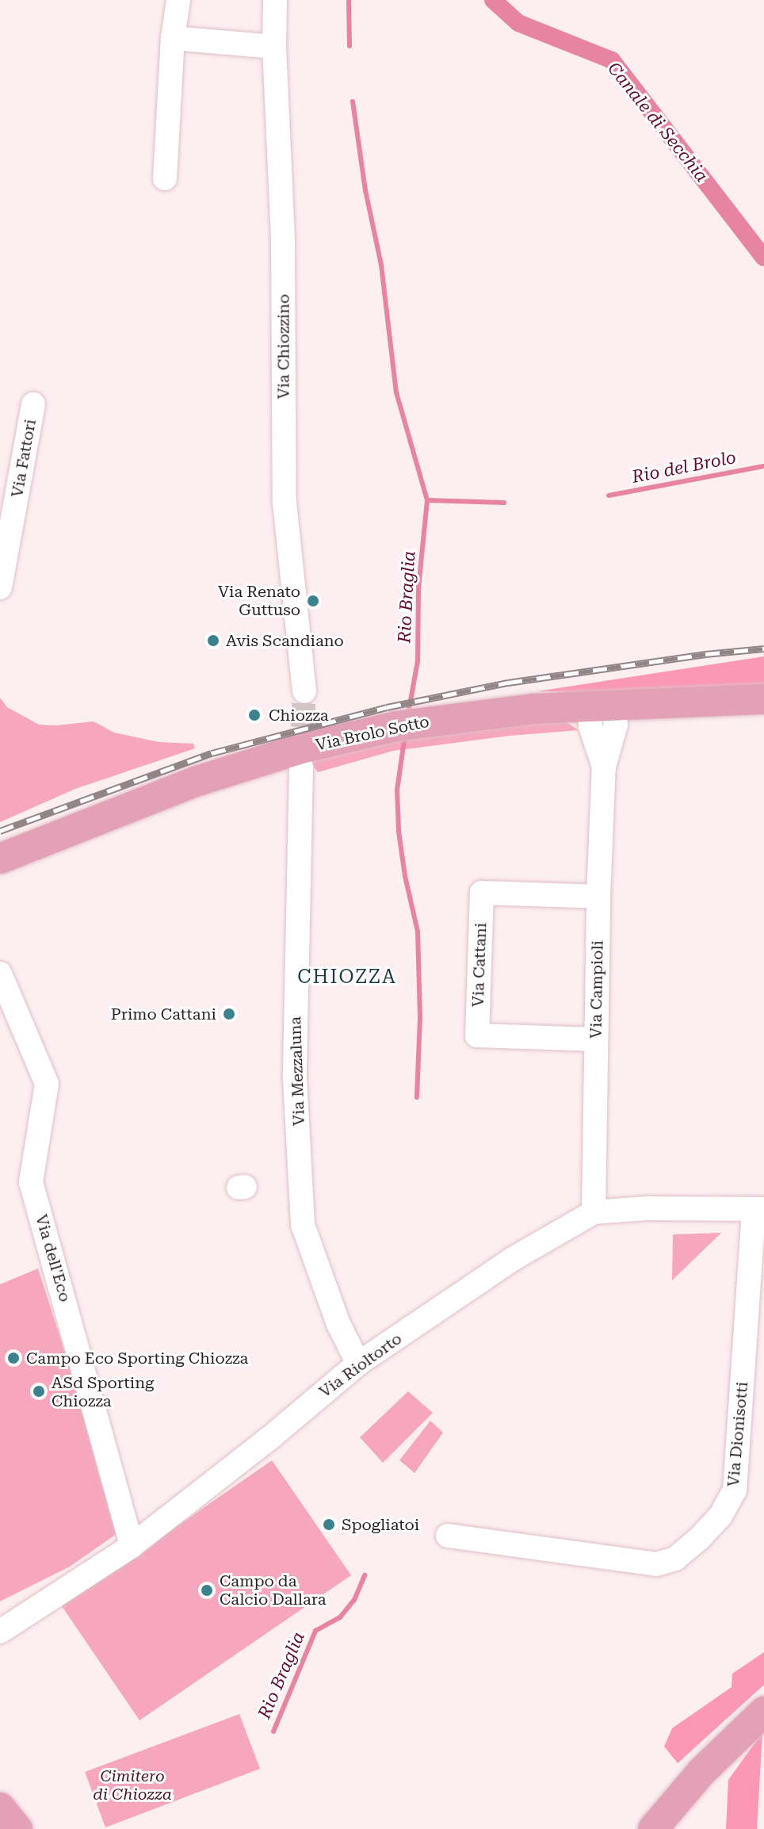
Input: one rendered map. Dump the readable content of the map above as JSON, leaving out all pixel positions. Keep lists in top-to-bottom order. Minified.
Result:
{"streets":{"main road":["Via Brolo Sotto"],"street":["Via Chiozzino","Via Fattori","Via Cattani","Via Campioli","Via Mezzaluna","Via dell'Eco","Via Rioltorto","Via Dionisotti"]},"crossings":[["Via Brolo Sotto","Via Campioli"],["Via Cattani","Via Campioli"],["Via Campioli","Via Rioltorto"],["Via Mezzaluna","Via Rioltorto"],["Via dell'Eco","Via Rioltorto"],["Via Rioltorto","Via Dionisotti"]],"districts":["CHIOZZA"],"water":["Canale di Secchia","Rio del Brolo","Rio Braglia"],"parks":["Cimitero di Chiozza"],"places":["Via Renato Guttuso","Avis Scandiano","Chiozza","Primo Cattani","Campo Eco Sporting Chiozza","ASd Sporting Chiozza","Spogliatoi","Campo da Calcio Dallara"]}
